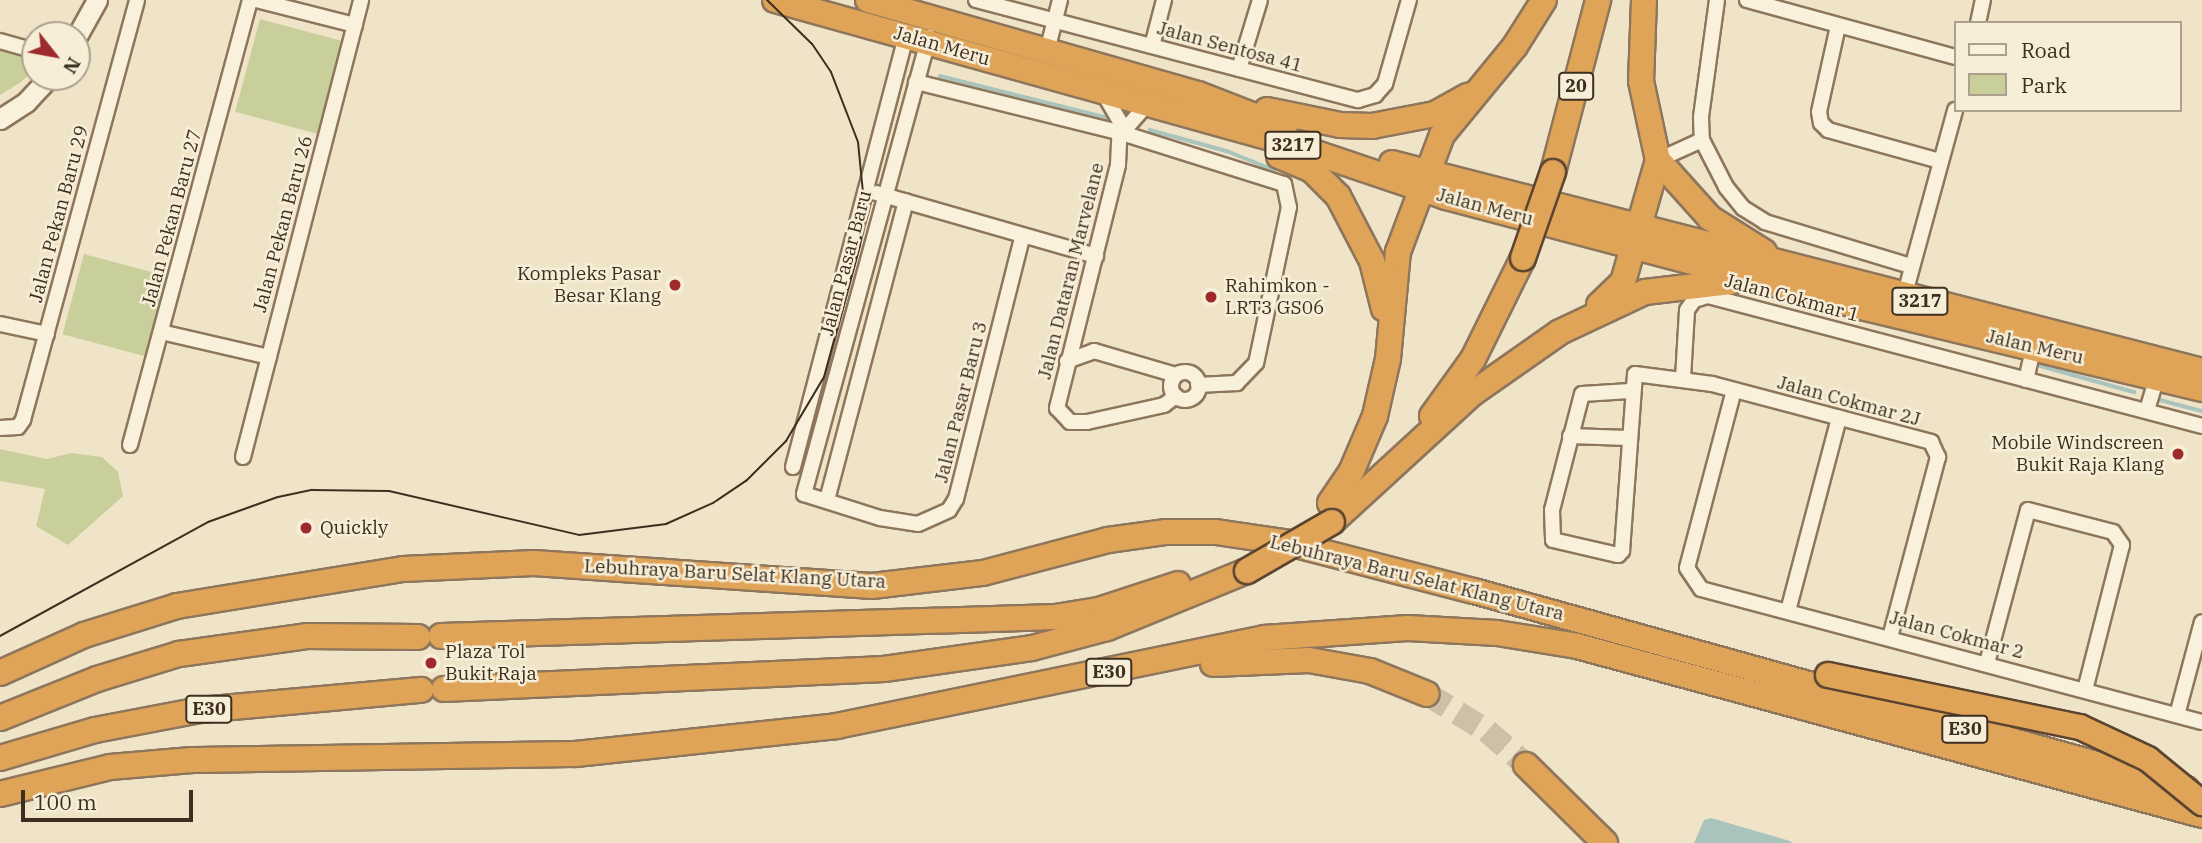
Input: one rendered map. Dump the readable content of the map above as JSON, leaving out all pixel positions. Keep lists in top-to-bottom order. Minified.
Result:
{"streets":{"highway":["Jalan Meru","20","3217","Lebuhraya Baru Selat Klang Utara","E30"],"street":["Jalan Sentosa 41","Jalan Pekan Baru 29","Jalan Pekan Baru 27","Jalan Pekan Baru 26","Jalan Pasar Baru","Jalan Dataran Marvelane","Jalan Cokmar 1","Jalan Cokmar 2J","Jalan Pasar Baru 3","Jalan Cokmar 2"]},"crossings":[["Jalan Meru","Jalan Pasar Baru"],["20","Lebuhraya Baru Selat Klang Utara"],["Jalan Pasar Baru","Jalan Pasar Baru 3"],["Jalan Cokmar 1","Jalan Cokmar 2J"],["Jalan Cokmar 2J","Jalan Cokmar 2"]],"places":["Kompleks Pasar Besar Klang","Rahimkon - LRT3 GS06","Mobile Windscreen Bukit Raja Klang","Quickly","Plaza Tol Bukit Raja"],"legend":["Road","Park"],"scale_bar":"100 m","north":"bottom right"}
